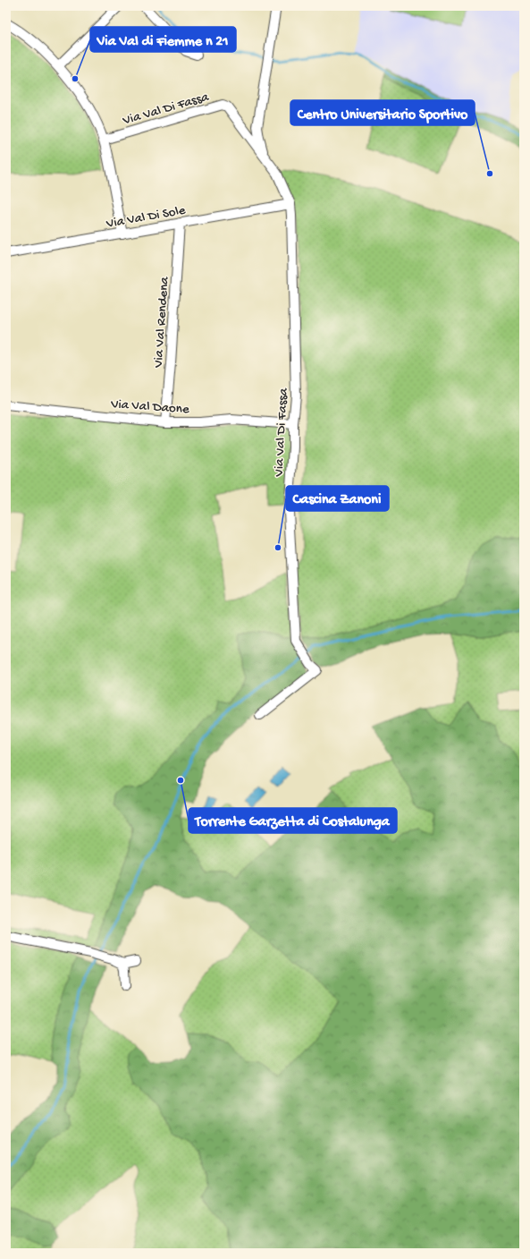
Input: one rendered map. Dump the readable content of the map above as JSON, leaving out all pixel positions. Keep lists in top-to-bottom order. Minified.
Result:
{"streets":{"street":["Via Val Di Fassa","Via Val Di Sole","Via Val Rendena","Via Val Daone"]},"crossings":[["Via Val Di Fassa","Via Val Di Sole"],["Via Val Di Fassa","Via Val Daone"],["Via Val Di Sole","Via Val Rendena"],["Via Val Rendena","Via Val Daone"]],"places":["Via Val di Fiemme n 21","Centro Universitario Sportivo","Cascina Zanoni","Torrente Garzetta di Costalunga"]}
